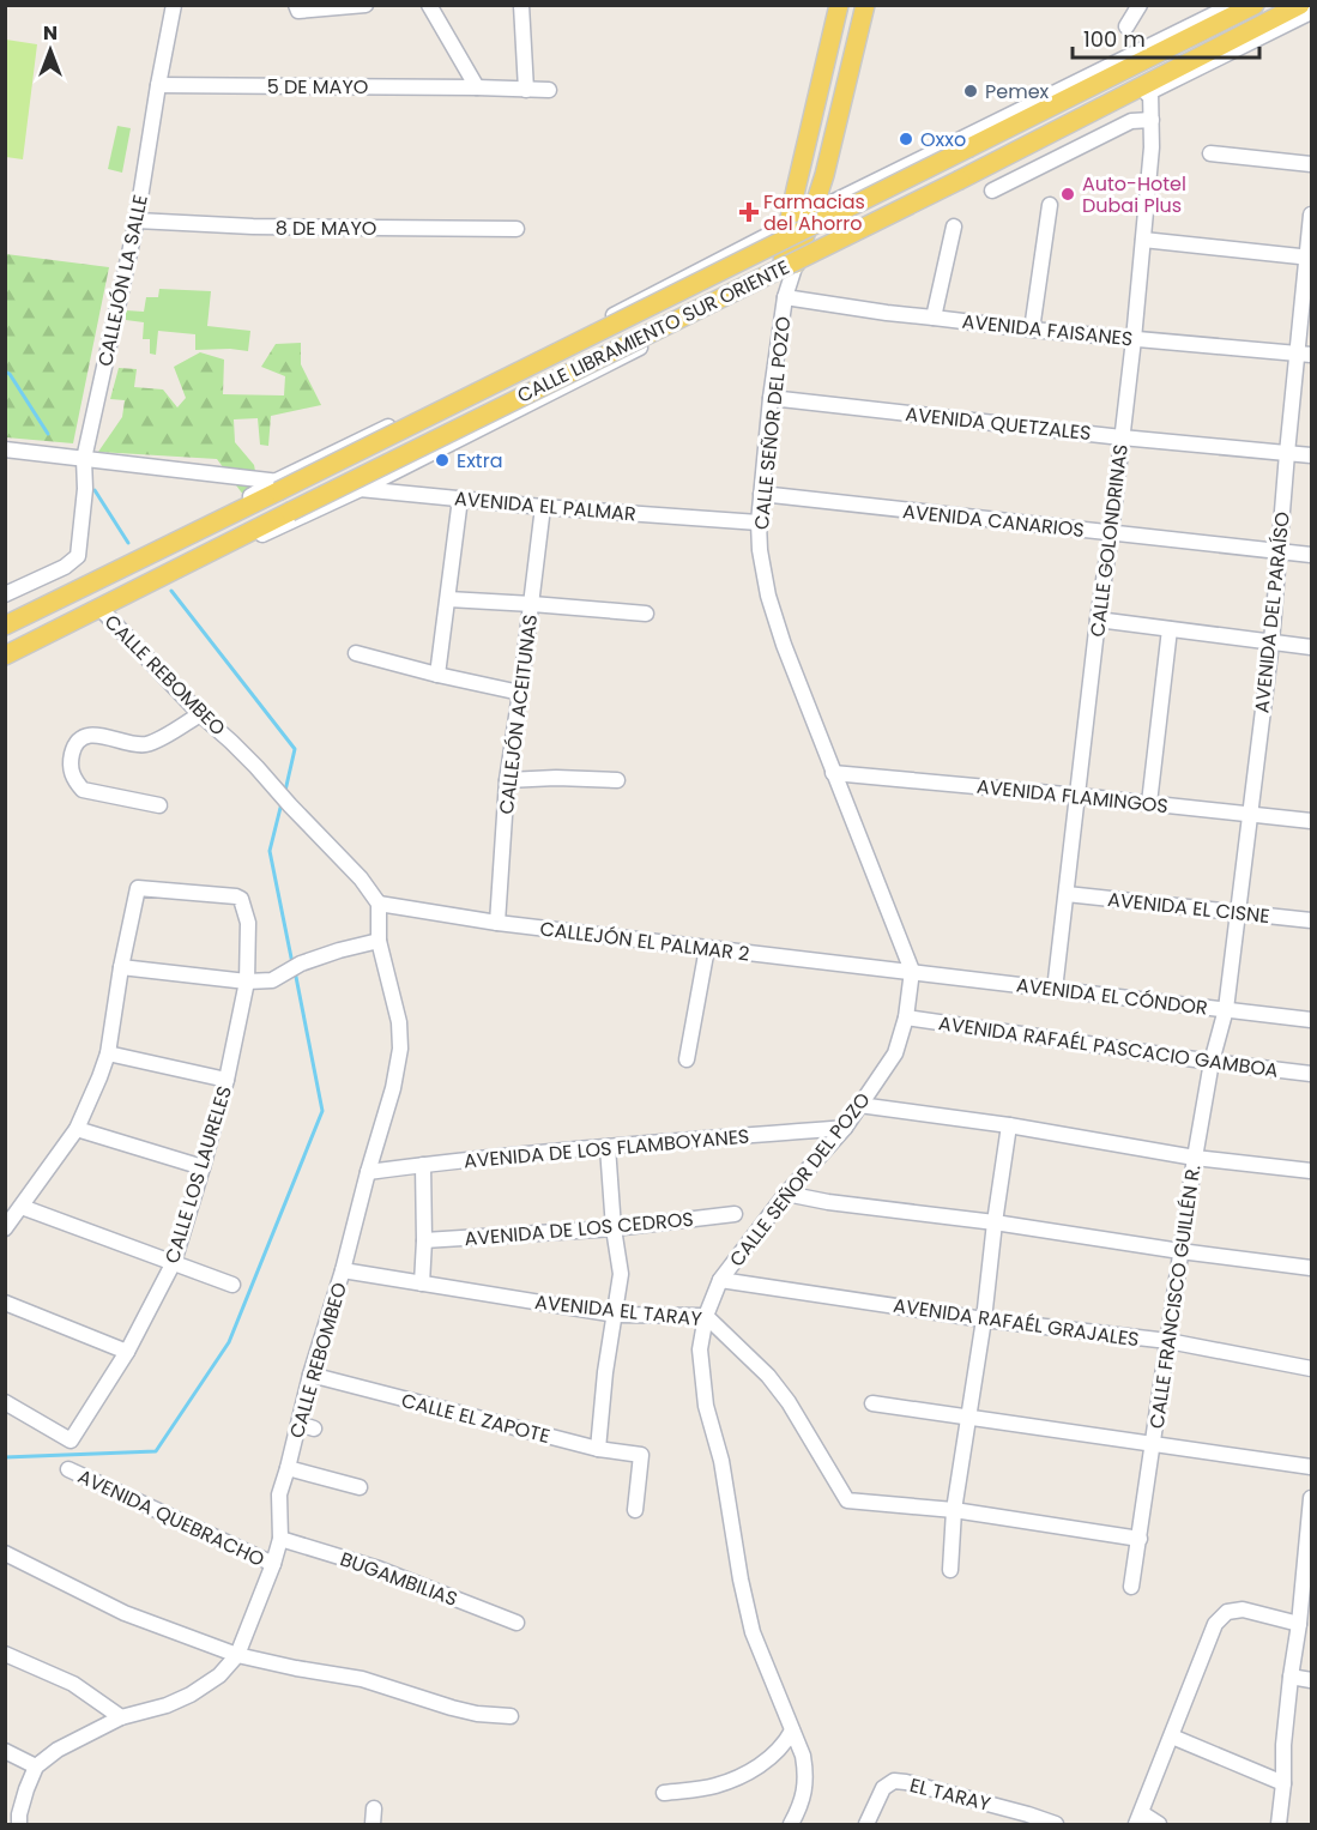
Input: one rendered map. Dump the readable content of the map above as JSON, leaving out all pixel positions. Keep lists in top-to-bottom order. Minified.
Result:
{"streets":{"main road":["CALLE LIBRAMIENTO SUR ORIENTE"],"street":["5 DE MAYO","8 DE MAYO","CALLEJÓN LA SALLE","AVENIDA FAISANES","CALLE SEÑOR DEL POZO","AVENIDA QUETZALES","AVENIDA EL PALMAR","AVENIDA CANARIOS","CALLE GOLONDRINAS","AVENIDA DEL PARAÍSO","CALLE REBOMBEO","CALLEJÓN ACEITUNAS","AVENIDA FLAMINGOS","AVENIDA EL CISNE","CALLEJÓN EL PALMAR 2","AVENIDA EL CÓNDOR","AVENIDA RAFAÉL PASCACIO GAMBOA","AVENIDA DE LOS FLAMBOYANES","CALLE LOS LAURELES","AVENIDA DE LOS CEDROS","CALLE FRANCISCO GUILLÉN R.","AVENIDA EL TARAY","AVENIDA RAFAÉL GRAJALES","CALLE EL ZAPOTE","AVENIDA QUEBRACHO","BUGAMBILIAS","EL TARAY"]},"crossings":[["5 DE MAYO","CALLEJÓN LA SALLE"],["8 DE MAYO","CALLEJÓN LA SALLE"],["AVENIDA FAISANES","CALLE SEÑOR DEL POZO"],["AVENIDA FAISANES","CALLE GOLONDRINAS"],["AVENIDA FAISANES","AVENIDA DEL PARAÍSO"],["CALLE LIBRAMIENTO SUR ORIENTE","CALLE REBOMBEO"],["CALLE SEÑOR DEL POZO","AVENIDA QUETZALES"],["CALLE SEÑOR DEL POZO","AVENIDA EL PALMAR"],["CALLE SEÑOR DEL POZO","AVENIDA CANARIOS"],["CALLE SEÑOR DEL POZO","AVENIDA FLAMINGOS"],["CALLE SEÑOR DEL POZO","CALLEJÓN EL PALMAR 2"],["CALLE SEÑOR DEL POZO","AVENIDA EL CÓNDOR"],["CALLE SEÑOR DEL POZO","AVENIDA RAFAÉL PASCACIO GAMBOA"],["CALLE SEÑOR DEL POZO","AVENIDA DE LOS FLAMBOYANES"],["CALLE SEÑOR DEL POZO","AVENIDA EL TARAY"],["CALLE SEÑOR DEL POZO","AVENIDA RAFAÉL GRAJALES"],["AVENIDA QUETZALES","CALLE GOLONDRINAS"],["AVENIDA QUETZALES","AVENIDA DEL PARAÍSO"],["AVENIDA EL PALMAR","CALLEJÓN ACEITUNAS"],["AVENIDA CANARIOS","CALLE GOLONDRINAS"],["AVENIDA CANARIOS","AVENIDA DEL PARAÍSO"],["CALLE GOLONDRINAS","AVENIDA FLAMINGOS"],["CALLE GOLONDRINAS","AVENIDA EL CISNE"],["CALLE GOLONDRINAS","AVENIDA EL CÓNDOR"],["AVENIDA DEL PARAÍSO","AVENIDA FLAMINGOS"],["AVENIDA DEL PARAÍSO","AVENIDA EL CISNE"],["AVENIDA DEL PARAÍSO","AVENIDA EL CÓNDOR"],["AVENIDA DEL PARAÍSO","CALLE FRANCISCO GUILLÉN R."],["CALLE REBOMBEO","CALLEJÓN EL PALMAR 2"],["CALLE REBOMBEO","AVENIDA DE LOS FLAMBOYANES"],["CALLE REBOMBEO","AVENIDA EL TARAY"],["CALLE REBOMBEO","CALLE EL ZAPOTE"],["CALLE REBOMBEO","AVENIDA QUEBRACHO"],["CALLE REBOMBEO","BUGAMBILIAS"],["CALLEJÓN ACEITUNAS","CALLEJÓN EL PALMAR 2"],["CALLEJÓN EL PALMAR 2","AVENIDA EL CÓNDOR"],["AVENIDA EL CÓNDOR","CALLE FRANCISCO GUILLÉN R."],["AVENIDA RAFAÉL PASCACIO GAMBOA","CALLE FRANCISCO GUILLÉN R."],["CALLE LOS LAURELES","AVENIDA QUEBRACHO"],["CALLE FRANCISCO GUILLÉN R.","AVENIDA RAFAÉL GRAJALES"]],"places":{"other":["Pemex","Oxxo","Auto-Hotel Dubai Plus","Extra"],"health":["Farmacias del Ahorro"]},"scale_bar":"100 m","north":"top"}
